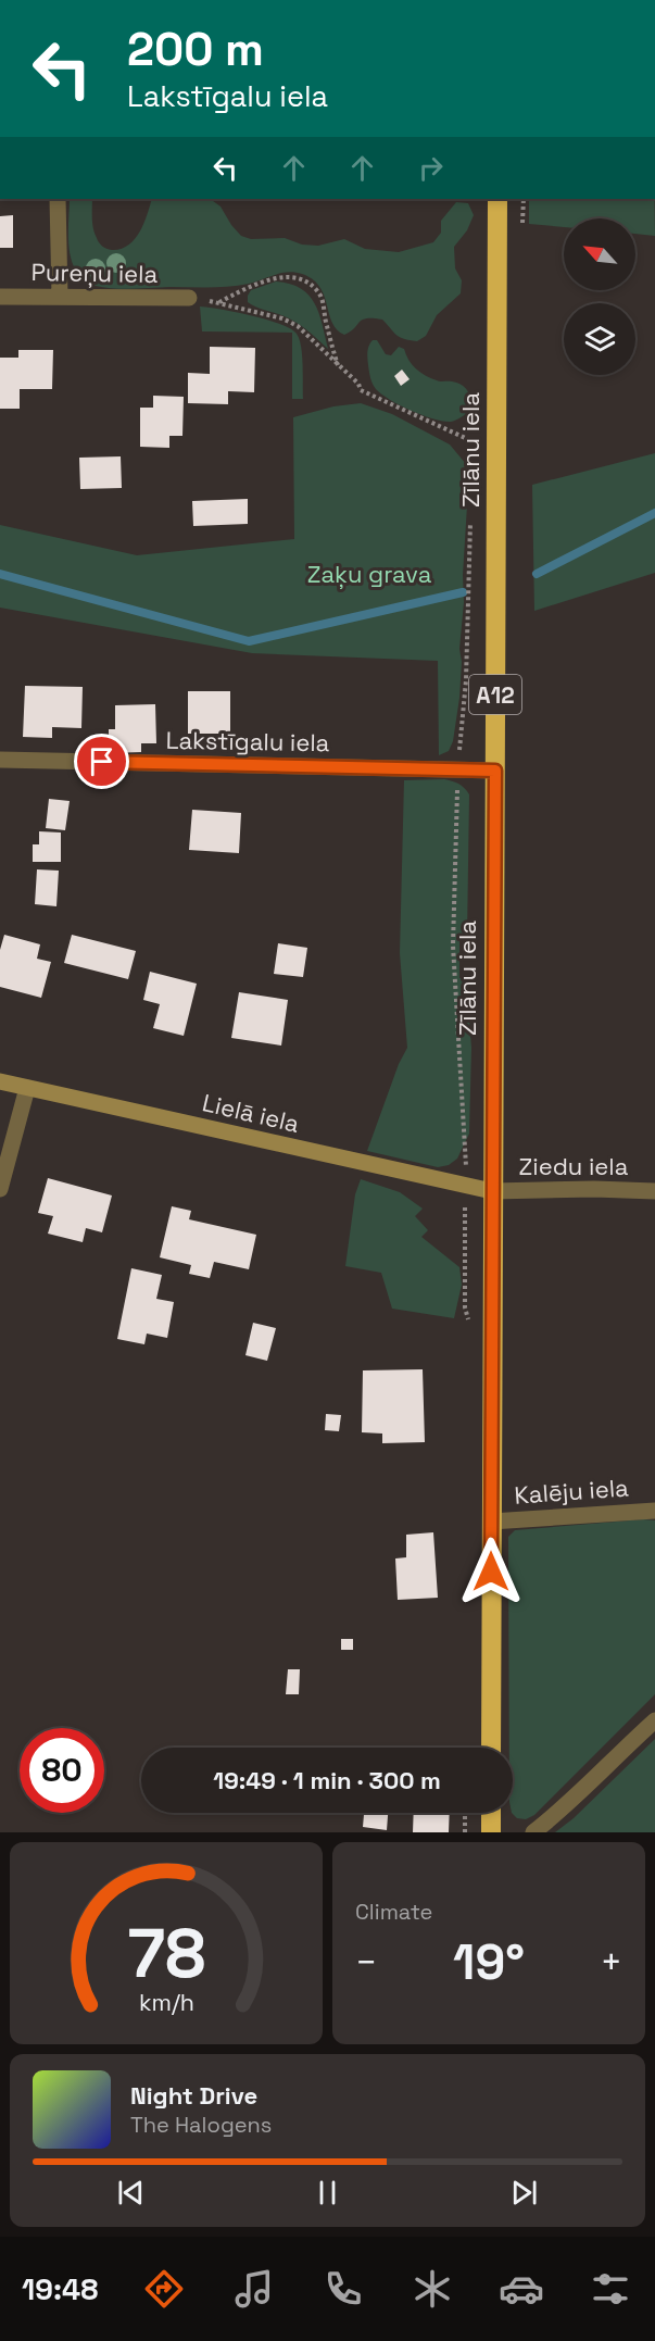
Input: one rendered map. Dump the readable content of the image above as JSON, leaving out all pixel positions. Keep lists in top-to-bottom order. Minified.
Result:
{"streets":{"highway":["Zīlānu iela","A12"],"street":["Pureņu iela","Lakstīgalu iela","Lielā iela","Ziedu iela","Kalēju iela"]},"crossings":[["Zīlānu iela","Lakstīgalu iela"],["Zīlānu iela","Lielā iela"],["Zīlānu iela","Ziedu iela"],["Zīlānu iela","Kalēju iela"],["Lielā iela","Ziedu iela"]],"parks":["Zaķu grava"],"north":"top left","page":{"turn":["200 m","Lakstīgalu iela"],"limit":"80","trip":"19:49 · 1 min · 300 m","tile":"Climate","heat":["−","19°","+"],"song":["Night Drive","The Halogens"],"tabs":"19:48","gauge":["78","km/h"]}}
